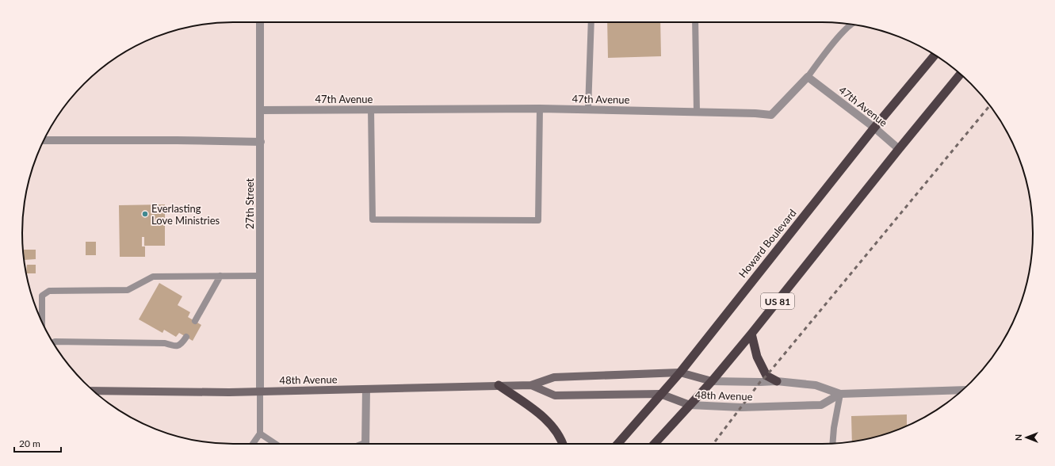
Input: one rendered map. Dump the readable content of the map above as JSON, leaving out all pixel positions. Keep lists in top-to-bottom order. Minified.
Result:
{"streets":{"highway":["Howard Boulevard","US 81"],"main road":["48th Avenue"],"street":["47th Avenue","27th Street"]},"crossings":[["47th Avenue","27th Street"],["47th Avenue","Howard Boulevard"],["47th Avenue","US 81"],["27th Street","48th Avenue"],["Howard Boulevard","48th Avenue"],["US 81","48th Avenue"]],"places":["Everlasting Love Ministries"],"scale_bar":"20 m","north":"left"}
